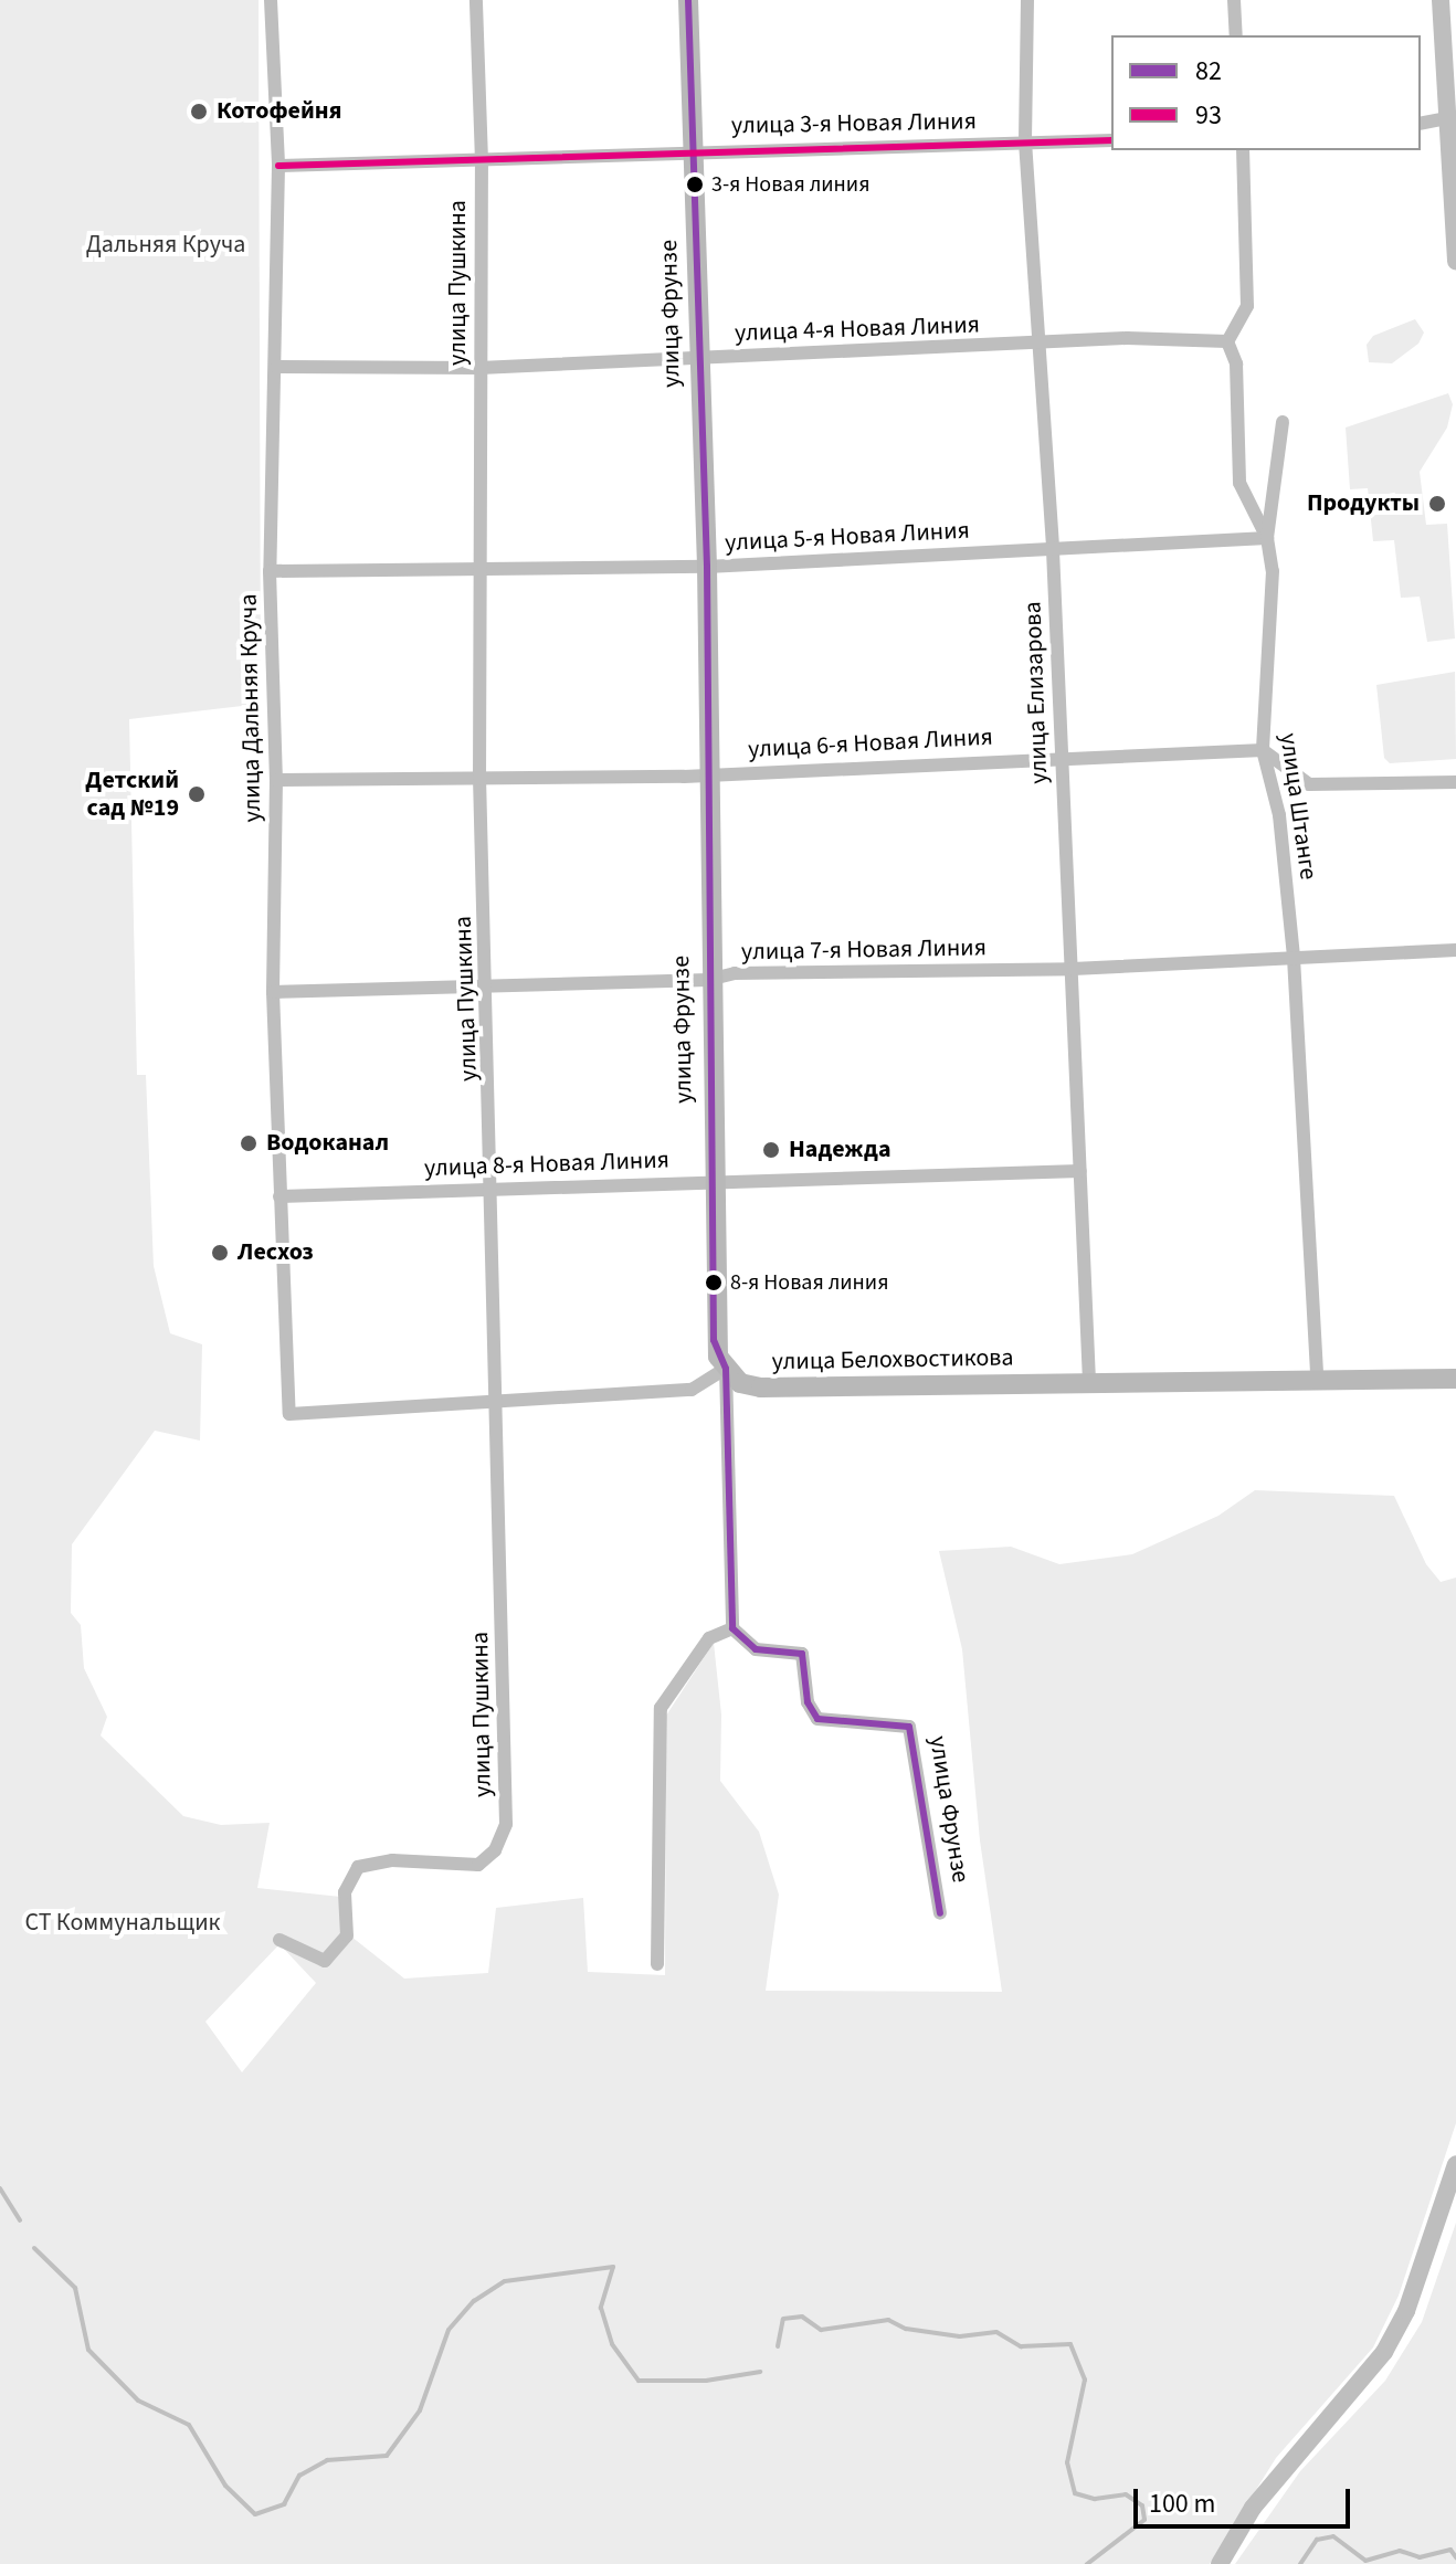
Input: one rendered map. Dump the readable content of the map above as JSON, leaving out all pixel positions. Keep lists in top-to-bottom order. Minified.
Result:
{"streets":{"main road":["улица Фрунзе","улица Белохвостикова"],"street":["улица 3-я Новая Линия","улица Пушкина","улица 4-я Новая Линия","улица 5-я Новая Линия","улица Елизарова","улица Дальняя Круча","улица 6-я Новая Линия","улица Штанге","улица 7-я Новая Линия","улица 8-я Новая Линия"]},"crossings":[["улица 3-я Новая Линия","улица Пушкина"],["улица 3-я Новая Линия","улица Фрунзе"],["улица 3-я Новая Линия","улица Елизарова"],["улица 3-я Новая Линия","улица Дальняя Круча"],["улица Пушкина","улица 4-я Новая Линия"],["улица Пушкина","улица 5-я Новая Линия"],["улица Пушкина","улица Дальняя Круча"],["улица Пушкина","улица 6-я Новая Линия"],["улица Пушкина","улица 7-я Новая Линия"],["улица Пушкина","улица 8-я Новая Линия"],["улица Фрунзе","улица 4-я Новая Линия"],["улица Фрунзе","улица 5-я Новая Линия"],["улица Фрунзе","улица 6-я Новая Линия"],["улица Фрунзе","улица 7-я Новая Линия"],["улица Фрунзе","улица 8-я Новая Линия"],["улица Фрунзе","улица Белохвостикова"],["улица 4-я Новая Линия","улица Елизарова"],["улица 4-я Новая Линия","улица Дальняя Круча"],["улица 4-я Новая Линия","улица Штанге"],["улица 5-я Новая Линия","улица Елизарова"],["улица 5-я Новая Линия","улица Дальняя Круча"],["улица 5-я Новая Линия","улица Штанге"],["улица Елизарова","улица 6-я Новая Линия"],["улица Елизарова","улица 7-я Новая Линия"],["улица Елизарова","улица 8-я Новая Линия"],["улица Елизарова","улица Белохвостикова"],["улица Дальняя Круча","улица 6-я Новая Линия"],["улица Дальняя Круча","улица 7-я Новая Линия"],["улица Дальняя Круча","улица 8-я Новая Линия"],["улица 6-я Новая Линия","улица Штанге"],["улица Штанге","улица 7-я Новая Линия"],["улица Штанге","улица Белохвостикова"]],"parks":["Дальняя Круча","СТ Коммунальщик"],"places":["Котофейня","3-я Новая линия","Продукты","Детский сад №19","Водоканал","Надежда","Лесхоз","8-я Новая линия"],"lines":["transit line 82","transit line 93"],"legend":["82","93"],"scale_bar":"100 m"}
